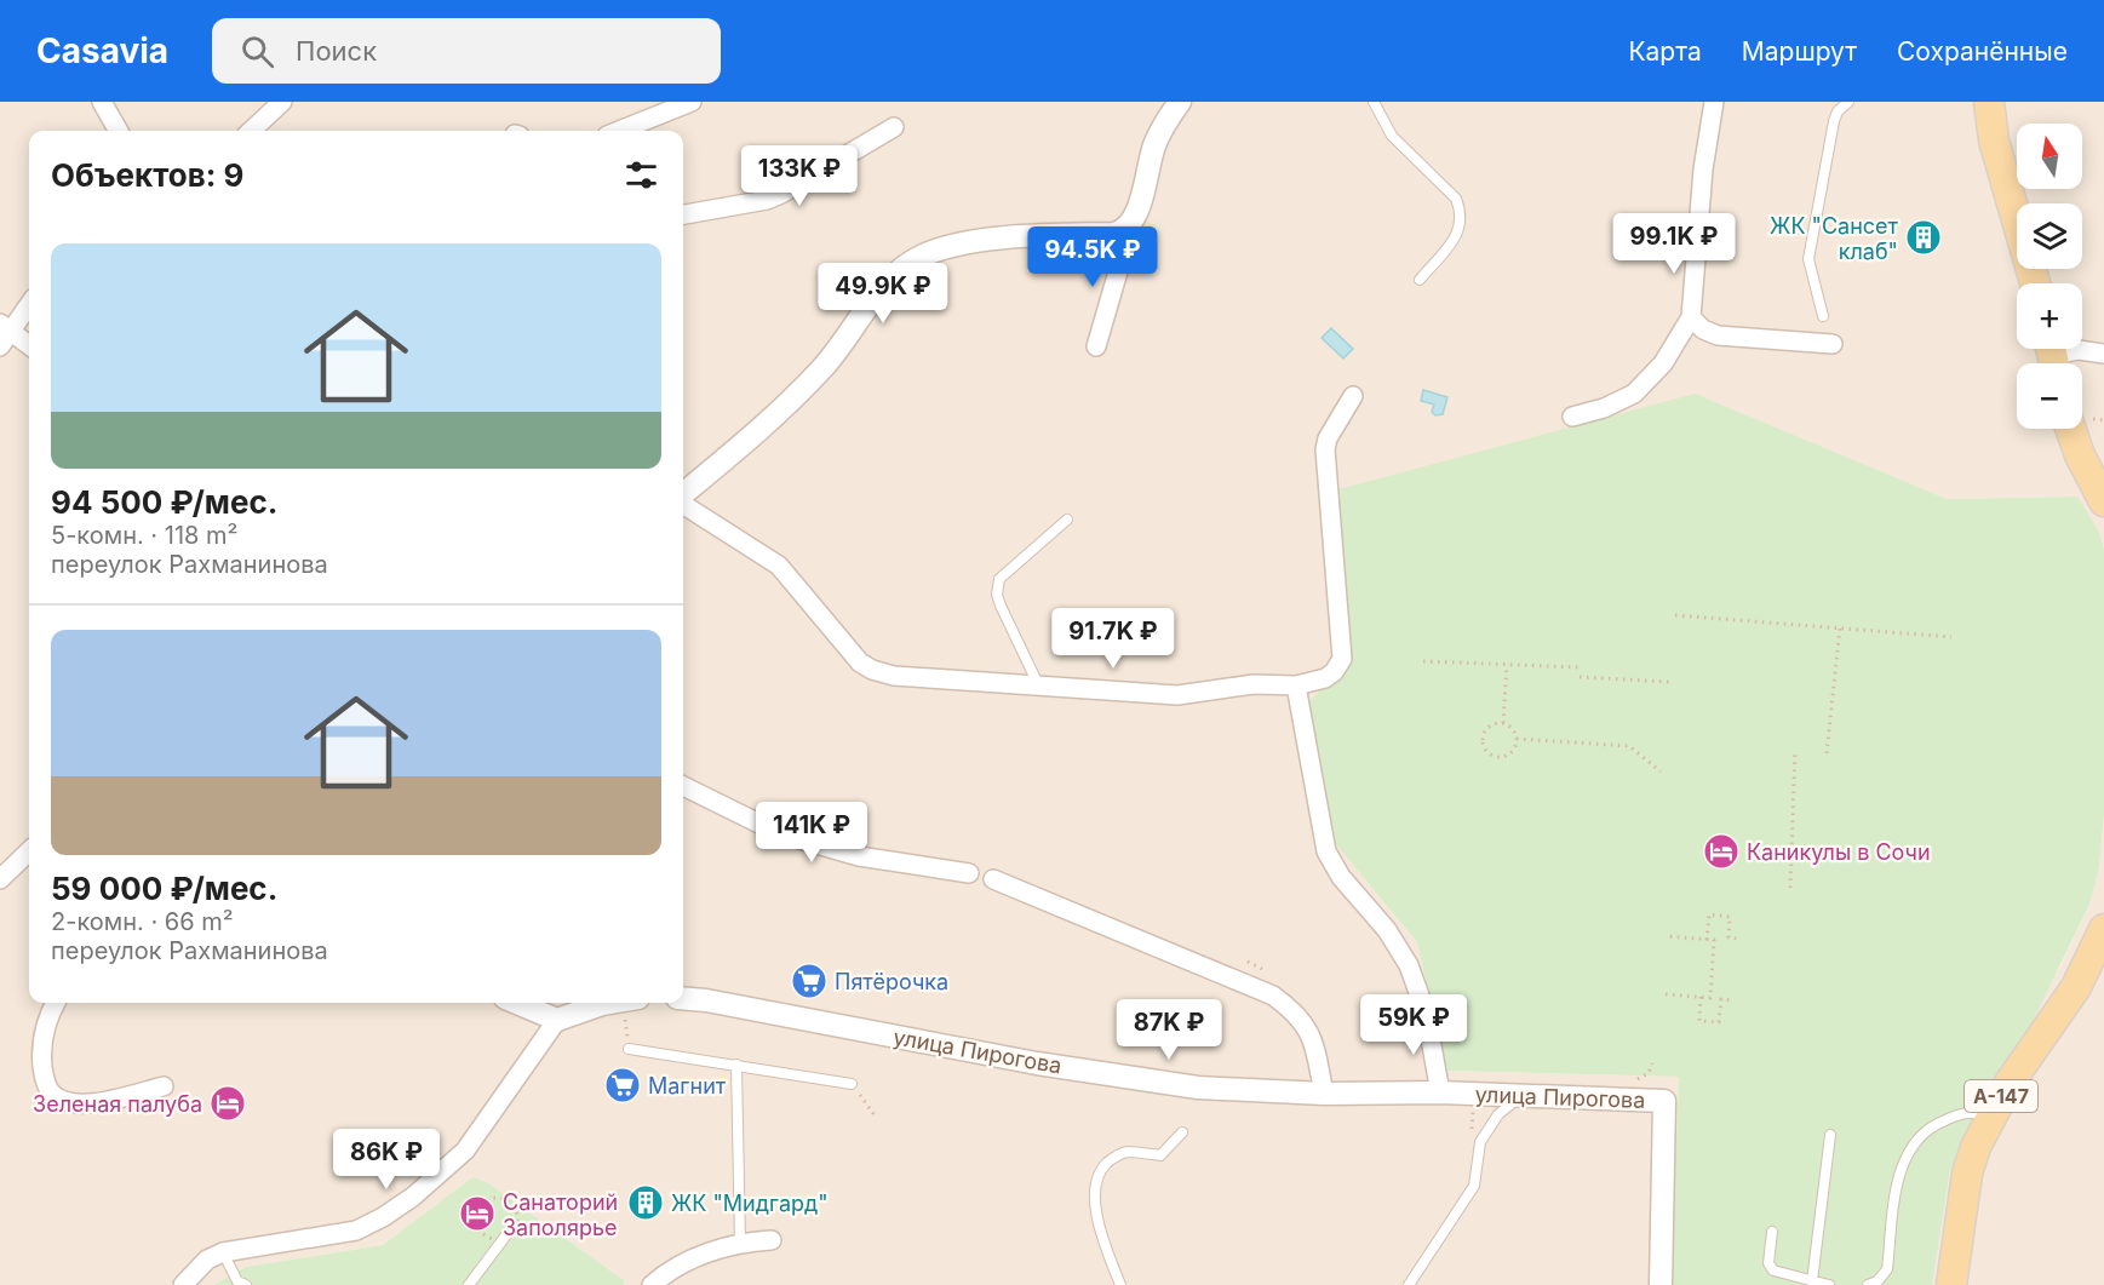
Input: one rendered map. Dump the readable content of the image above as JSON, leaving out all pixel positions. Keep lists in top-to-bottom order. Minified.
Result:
{"streets":{"main road":["А-147"],"street":["улица Пирогова"]},"places":{"building":["ЖК \"Сансет клаб\"","ЖК \"Мидгард\""],"hotel":["Каникулы в Сочи","Зеленая палуба","Санаторий Заполярье"],"supermarket":["Пятёрочка","Магнит"]},"north":"top","page":{"header":"Casavia","search":"Поиск","nav":["Карта","Маршрут","Сохранённые"],"map_buttons":["+","−"],"heading":"Объектов: 9","price":["133K ₽","99.1K ₽","94.5K ₽","49.9K ₽","91.7K ₽","141K ₽","59K ₽","87K ₽","86K ₽"],"list":[{"name":"94 500 ₽/мес.","note":"5-комн. · 118 m² · переулок Рахманинова"},{"name":"59 000 ₽/мес.","note":"2-комн. · 66 m² · переулок Рахманинова"}]}}
